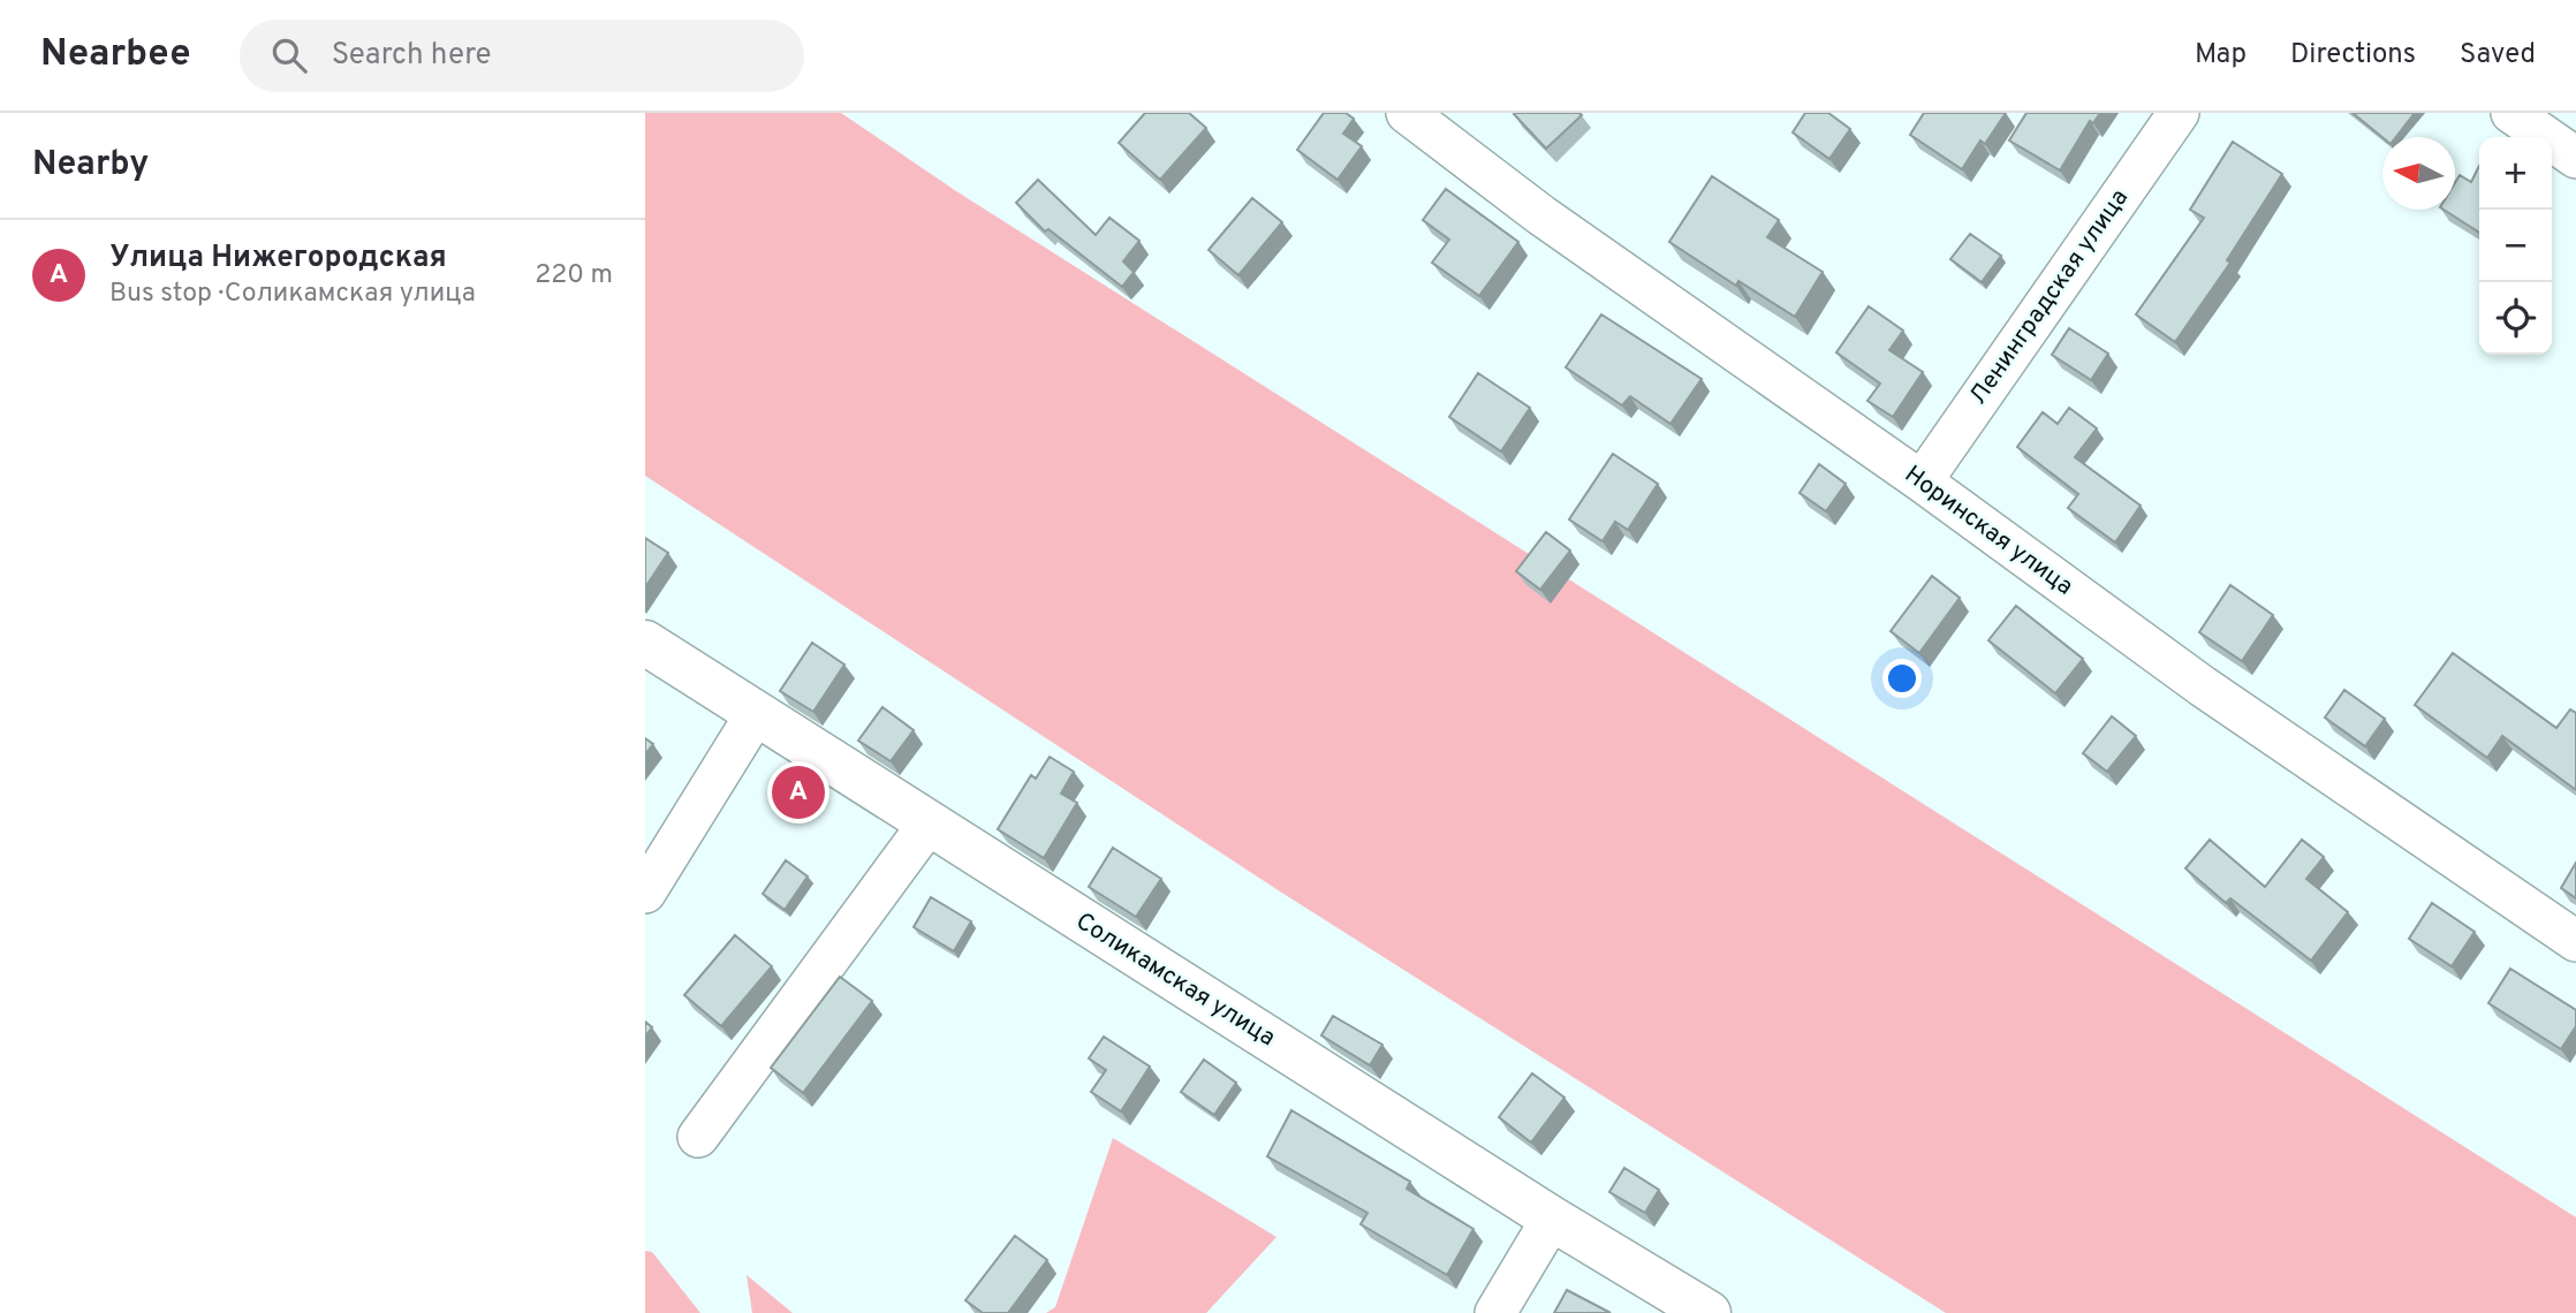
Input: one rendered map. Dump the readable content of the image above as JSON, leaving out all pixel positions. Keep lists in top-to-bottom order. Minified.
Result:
{"streets":{"main road":["Соликамская улица"],"street":["Ленинградская улица","Норинская улица"]},"crossings":[["Ленинградская улица","Норинская улица"]],"north":"left","page":{"header":"Nearbee","search":"Search here","nav":["Map","Directions","Saved"],"heading":"Nearby","map_buttons":["+","−"],"list":[{"mark":"A","name":"Улица Нижегородская","note":"Bus stop · Соликамская улица","value":"220 m"}],"pins":"A"}}
